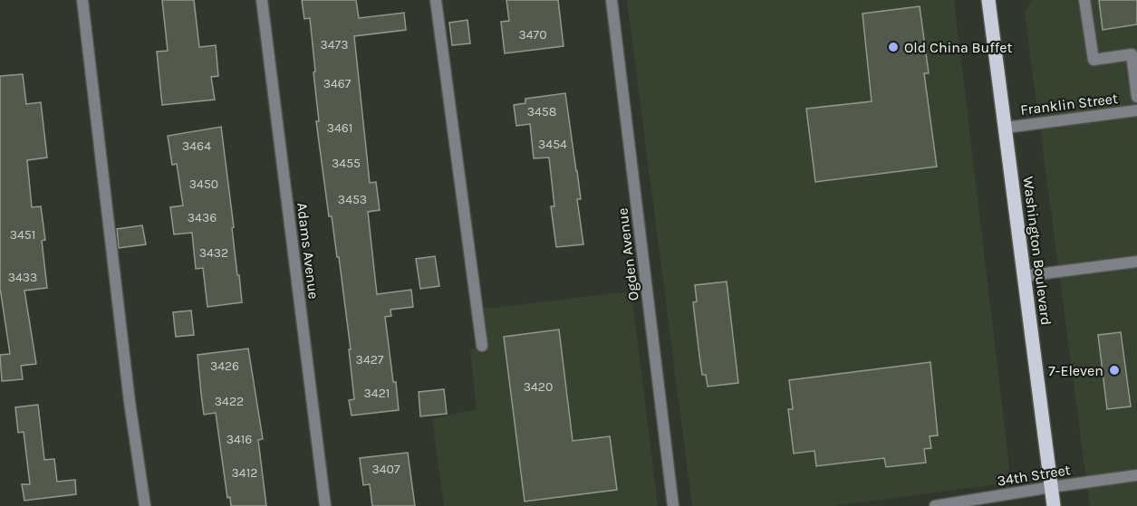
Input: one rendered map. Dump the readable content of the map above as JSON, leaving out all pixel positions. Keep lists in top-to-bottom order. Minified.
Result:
{"streets":{"main road":["Washington Boulevard"],"street":["Franklin Street","Adams Avenue","Ogden Avenue","34th Street"]},"crossings":[["Franklin Street","Washington Boulevard"],["Washington Boulevard","34th Street"]],"places":["Old China Buffet","7-Eleven"],"house_numbers":["3470","3473","3467","3458","3461","3454","3464","3455","3450","3453","3436","3451","3432","3433","3427","3426","3420","3421","3422","3416","3407","3412"]}
